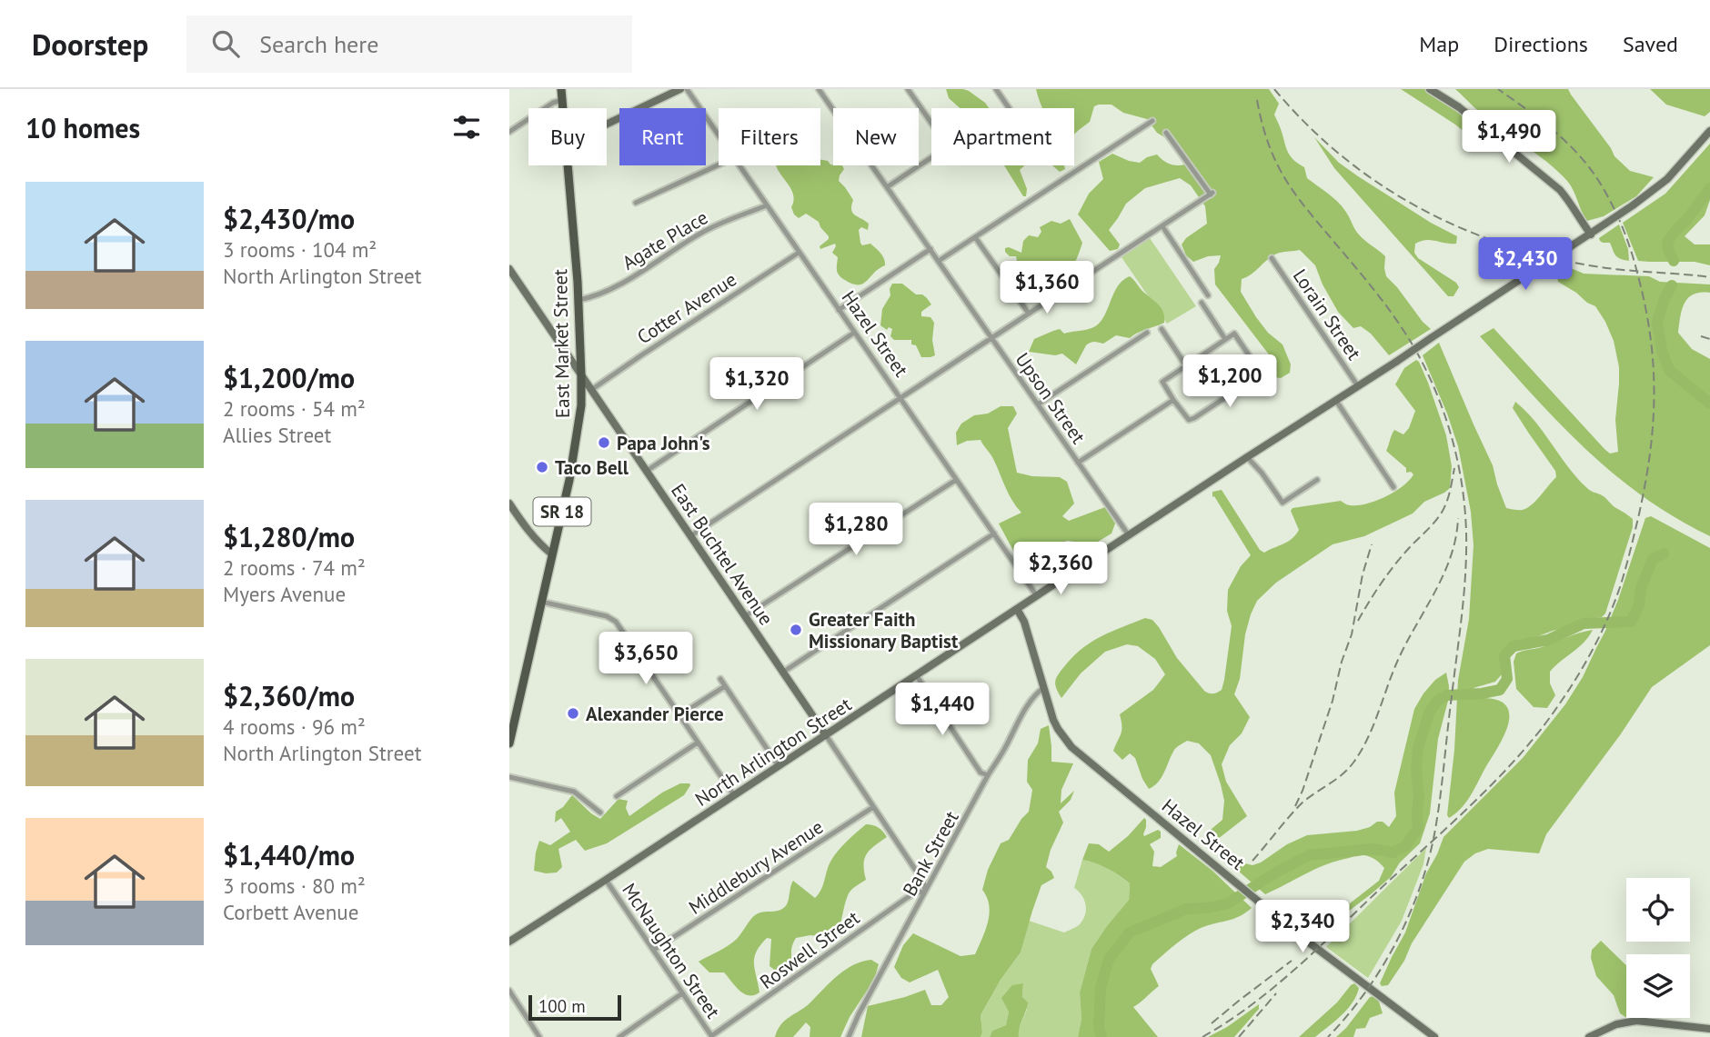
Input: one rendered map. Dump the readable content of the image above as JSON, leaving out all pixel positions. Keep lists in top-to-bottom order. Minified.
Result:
{"streets":{"main road":["East Market Street","SR 18"],"street":["Agate Place","Cotter Avenue","Lorain Street","Hazel Street","Upson Street","East Buchtel Avenue","North Arlington Street","Bank Street","Middlebury Avenue","Roswell Street","McNaughton Street"]},"crossings":[["Agate Place","Hazel Street"],["Agate Place","East Market Street"],["Cotter Avenue","Hazel Street"],["Cotter Avenue","East Buchtel Avenue"],["Lorain Street","North Arlington Street"],["Hazel Street","North Arlington Street"],["Hazel Street","Bank Street"],["East Market Street","East Buchtel Avenue"],["Upson Street","North Arlington Street"],["East Buchtel Avenue","North Arlington Street"],["East Buchtel Avenue","Bank Street"],["East Buchtel Avenue","Middlebury Avenue"],["East Buchtel Avenue","Roswell Street"],["North Arlington Street","McNaughton Street"],["Bank Street","Roswell Street"],["Middlebury Avenue","McNaughton Street"],["Roswell Street","McNaughton Street"]],"places":["Papa John's","Taco Bell","Greater Faith Missionary Baptist","Alexander Pierce"],"scale_bar":"100 m","page":{"header":"Doorstep","search":"Search here","nav":["Map","Directions","Saved"],"heading":"10 homes","chip":["Buy","Rent","Filters","New","Apartment"],"price":["$1,490","$2,430","$1,360","$1,200","$1,320","$1,280","$2,360","$3,650","$1,440","$2,340"],"list":[{"name":"$2,430/mo","note":"3 rooms · 104 m² · North Arlington Street"},{"name":"$1,200/mo","note":"2 rooms · 54 m² · Allies Street"},{"name":"$1,280/mo","note":"2 rooms · 74 m² · Myers Avenue"},{"name":"$2,360/mo","note":"4 rooms · 96 m² · North Arlington Street"},{"name":"$1,440/mo","note":"3 rooms · 80 m² · Corbett Avenue"}],"scale":"100 m"}}
